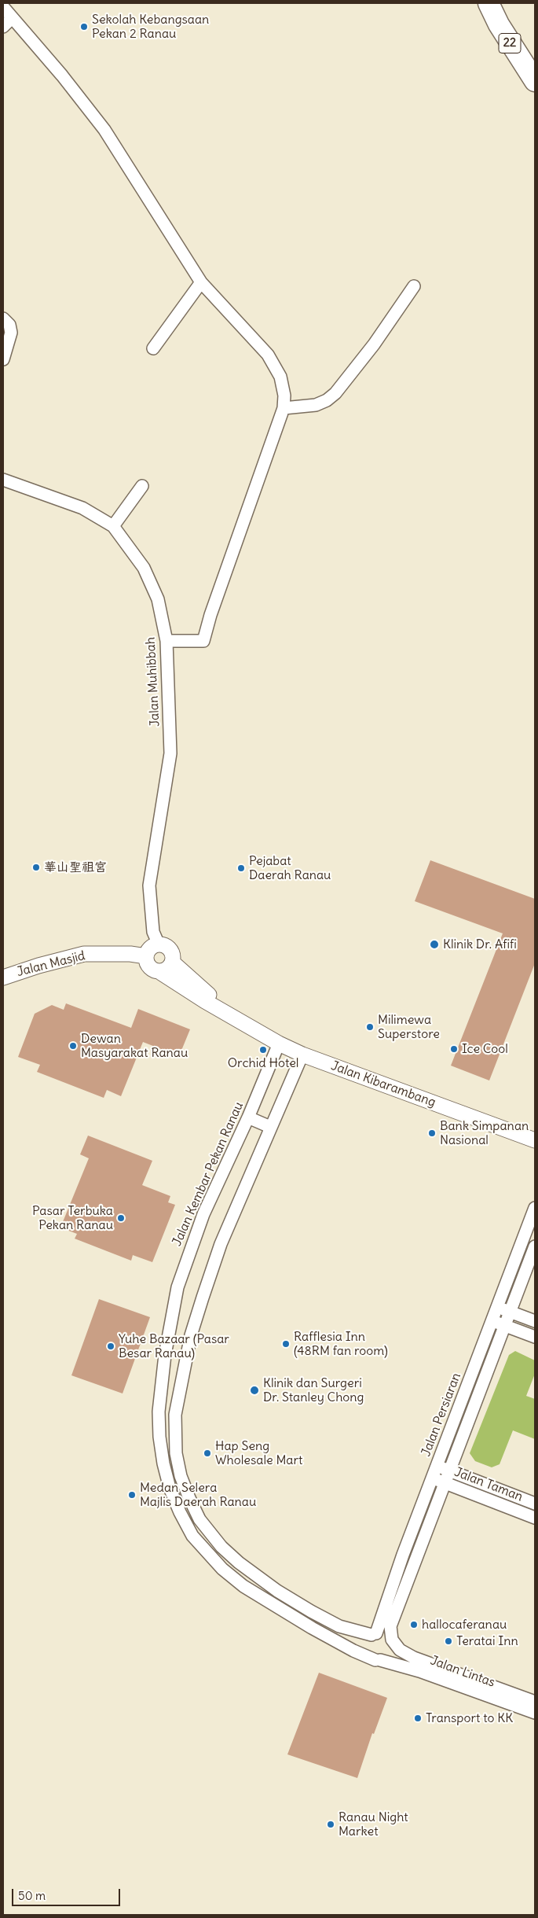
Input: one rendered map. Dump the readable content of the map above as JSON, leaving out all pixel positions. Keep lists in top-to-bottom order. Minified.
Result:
{"streets":{"highway":["22"],"street":["Jalan Muhibbah","Jalan Masjid","Jalan Kibarambang","Jalan Kembar Pekan Ranau","Jalan Persiaran","Jalan Taman","Jalan Lintas"]},"crossings":[["Jalan Muhibbah","Jalan Masjid"],["Jalan Muhibbah","Jalan Kibarambang"],["Jalan Masjid","Jalan Kibarambang"],["Jalan Kibarambang","Jalan Kembar Pekan Ranau"],["Jalan Kembar Pekan Ranau","Jalan Persiaran"],["Jalan Kembar Pekan Ranau","Jalan Lintas"],["Jalan Persiaran","Jalan Taman"],["Jalan Persiaran","Jalan Lintas"]],"places":["Sekolah Kebangsaan Pekan 2 Ranau","華山聖祖宮","Pejabat Daerah Ranau","Klinik Dr. Afifi","Milimewa Superstore","Dewan Masyarakat Ranau","Ice Cool","Orchid Hotel","Bank Simpanan Nasional","Pasar Terbuka Pekan Ranau","Rafflesia Inn (48RM fan room)","Yuhe Bazaar (Pasar Besar Ranau)","Klinik dan Surgeri Dr. Stanley Chong","Hap Seng Wholesale Mart","Medan Selera Majlis Daerah Ranau","hallocaferanau","Teratai Inn","Transport to KK","Ranau Night Market"],"scale_bar":"50 m"}
